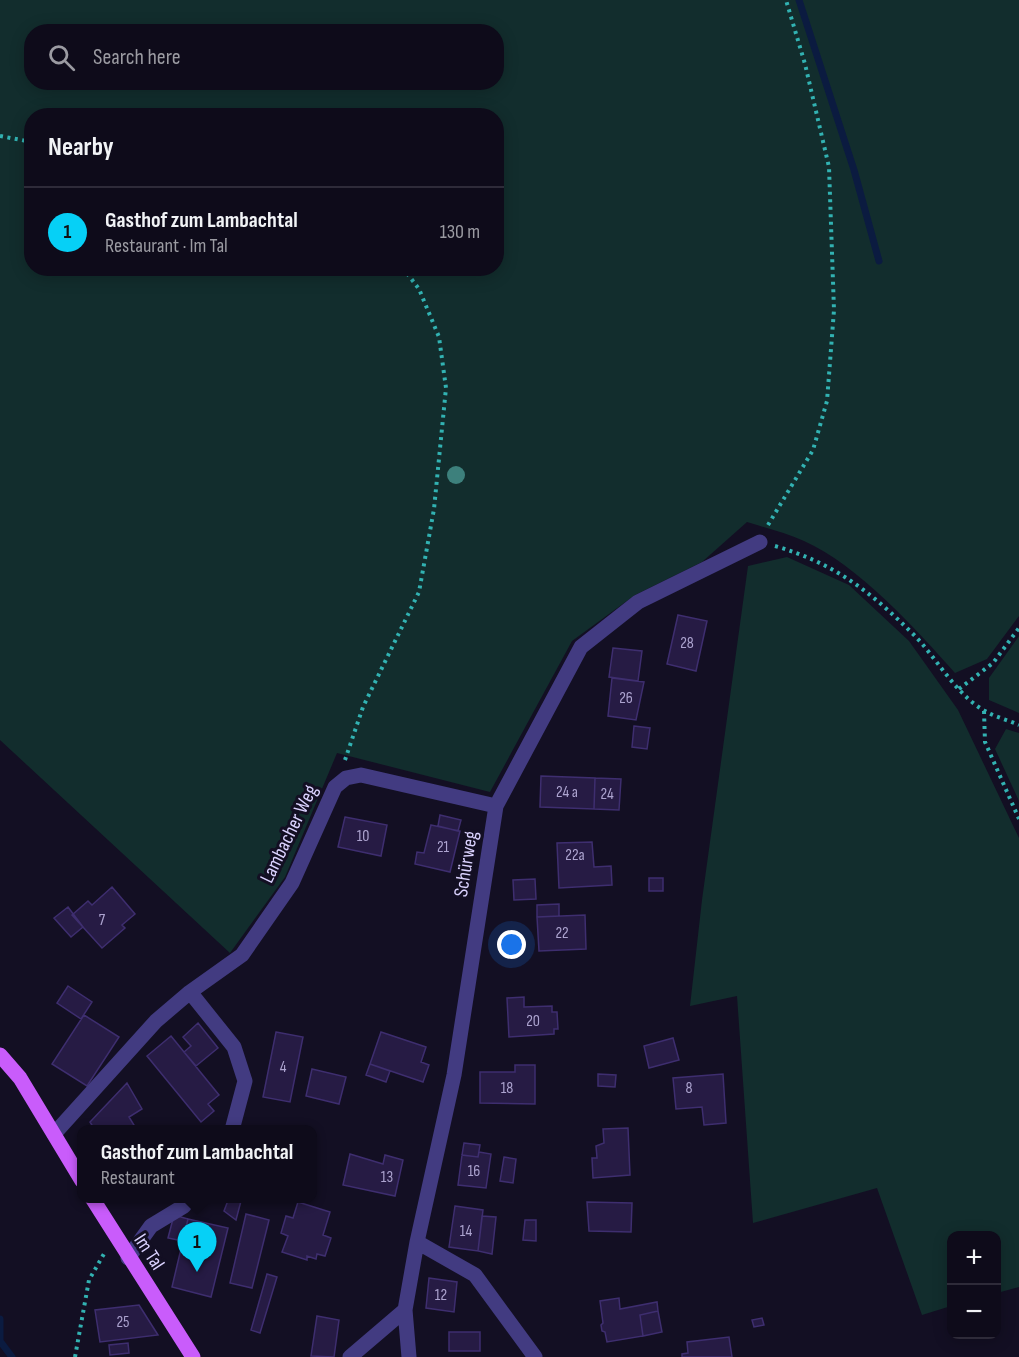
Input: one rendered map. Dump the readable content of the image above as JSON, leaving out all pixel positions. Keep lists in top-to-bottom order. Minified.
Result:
{"streets":{"main road":["Im Tal"],"street":["Lambacher Weg","Schürweg"]},"crossings":[["Lambacher Weg","Schürweg"]],"house_numbers":["28","26","24 a","24","10","21","22a","7","22","20","4","18","8","16","13","14","12","25"],"page":{"search":"Search here","heading":"Nearby","list":[{"mark":"1","name":"Gasthof zum Lambachtal","note":"Restaurant · Im Tal","value":"130 m"}],"popup":["Gasthof zum Lambachtal","Restaurant"],"pins":"1","map_buttons":["+","−"]}}
